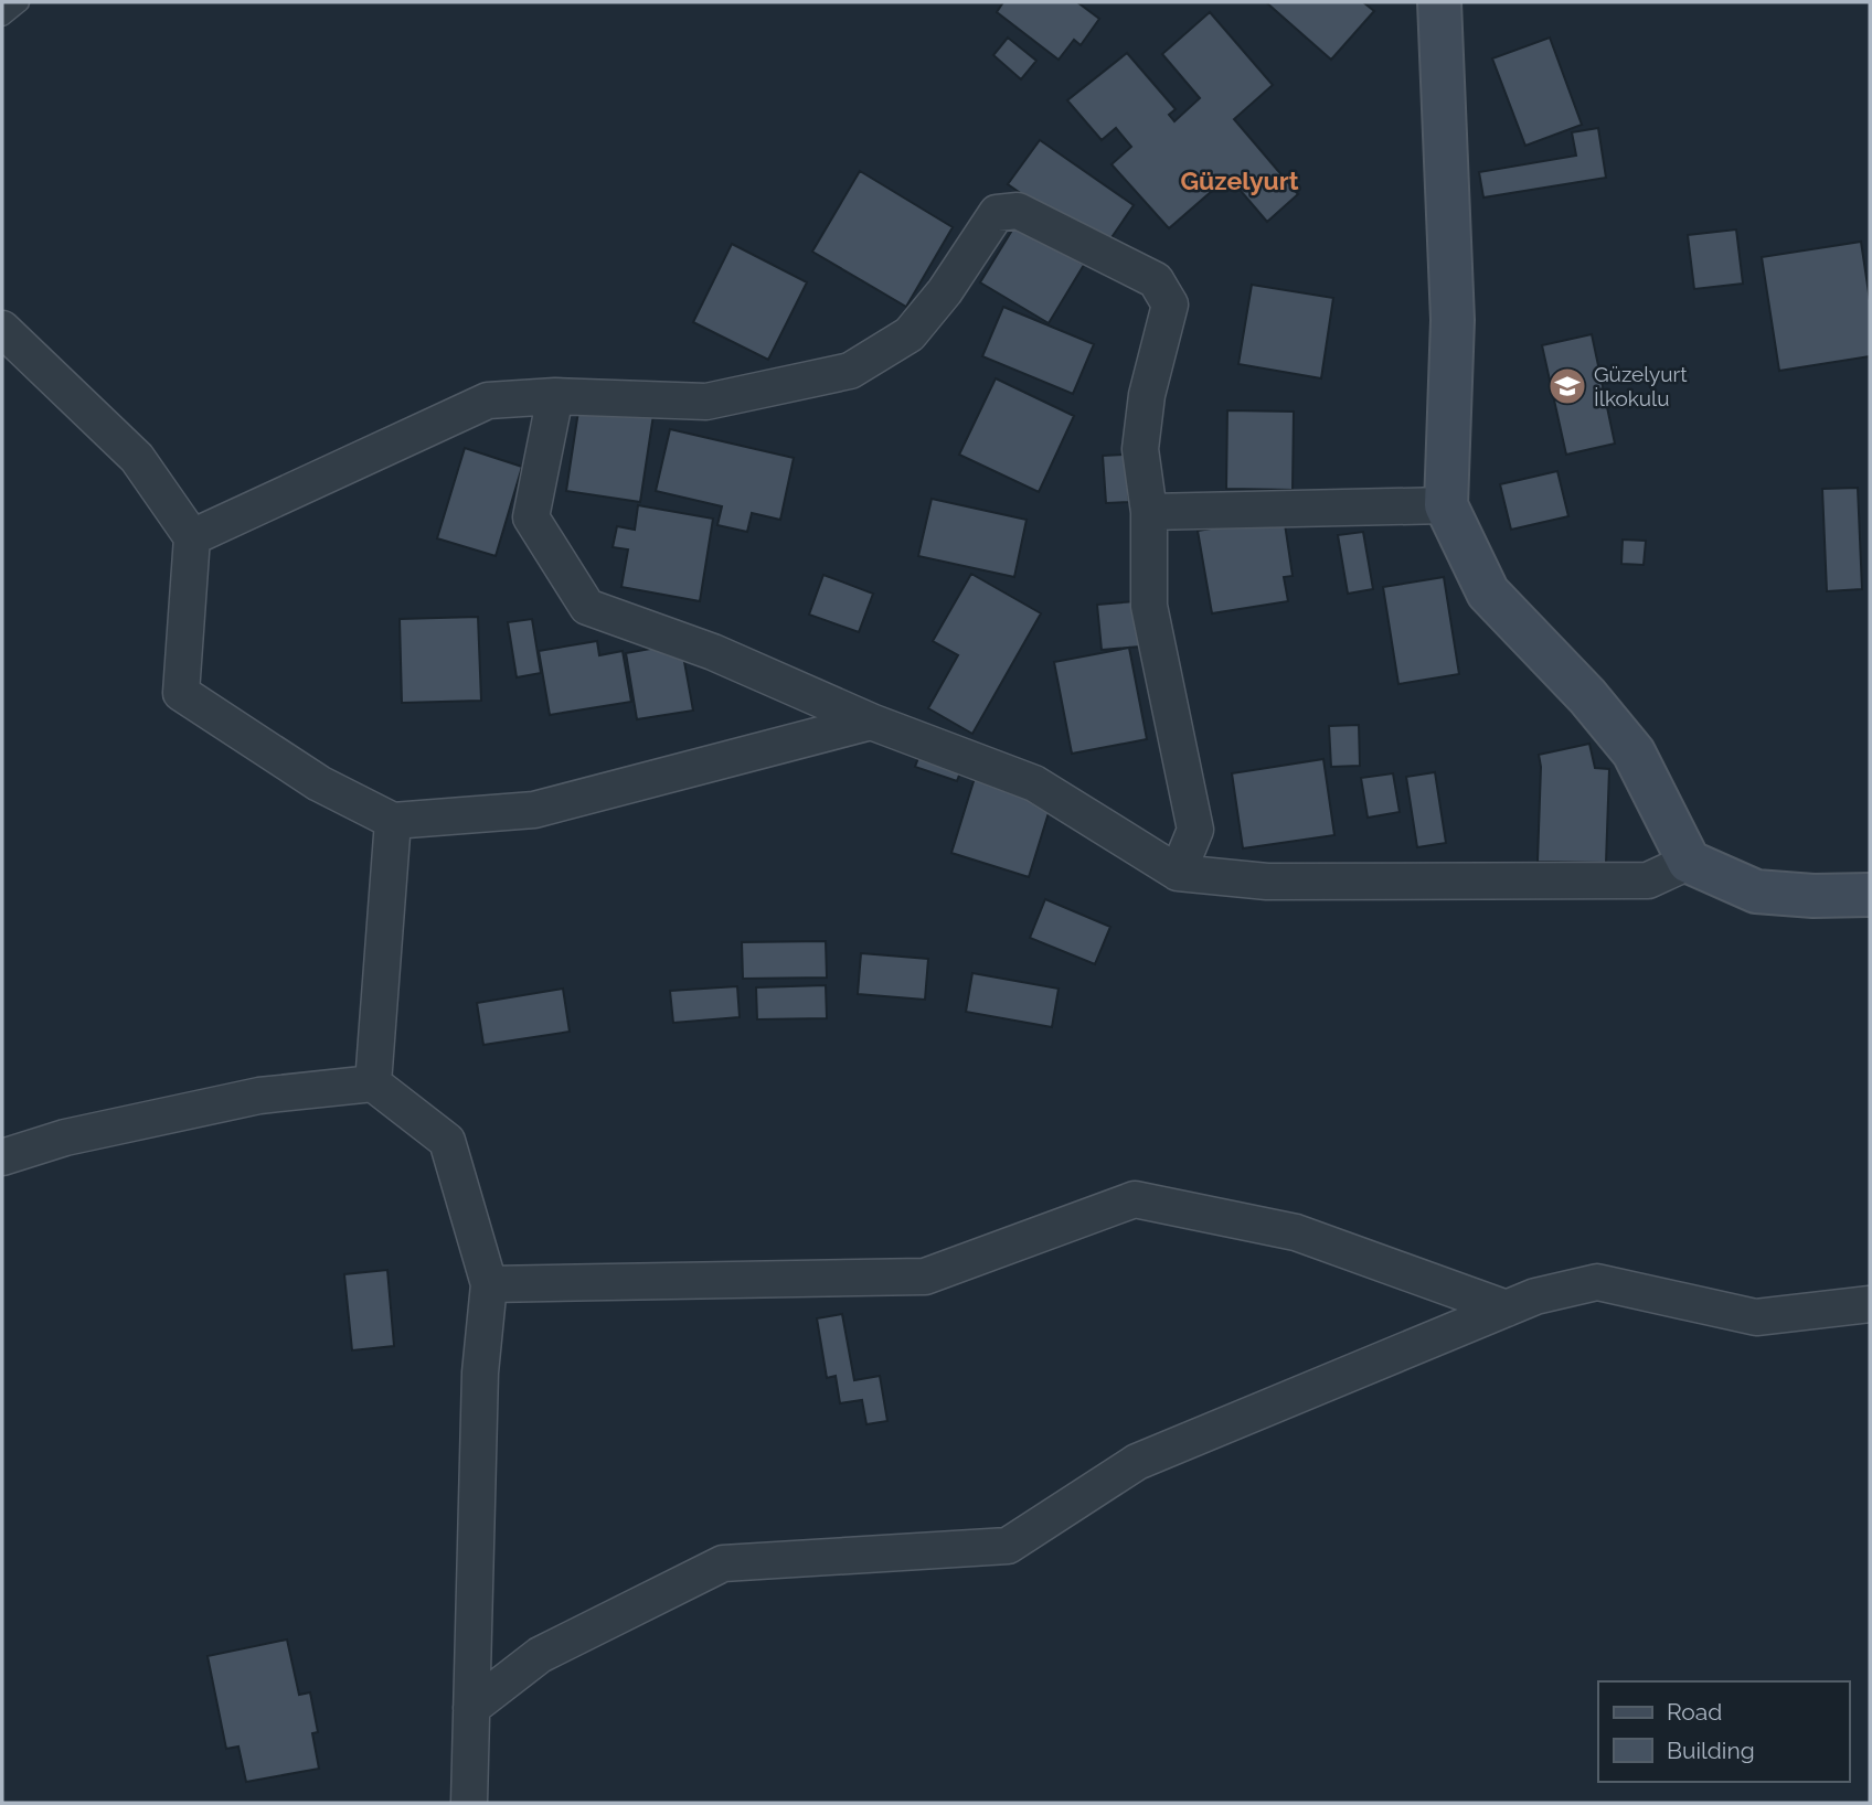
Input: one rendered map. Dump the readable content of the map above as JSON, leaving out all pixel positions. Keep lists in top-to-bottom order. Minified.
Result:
{"districts":["Güzelyurt"],"places":{"school or university":["Güzelyurt İlkokulu"]},"legend":["Road","Building"]}
